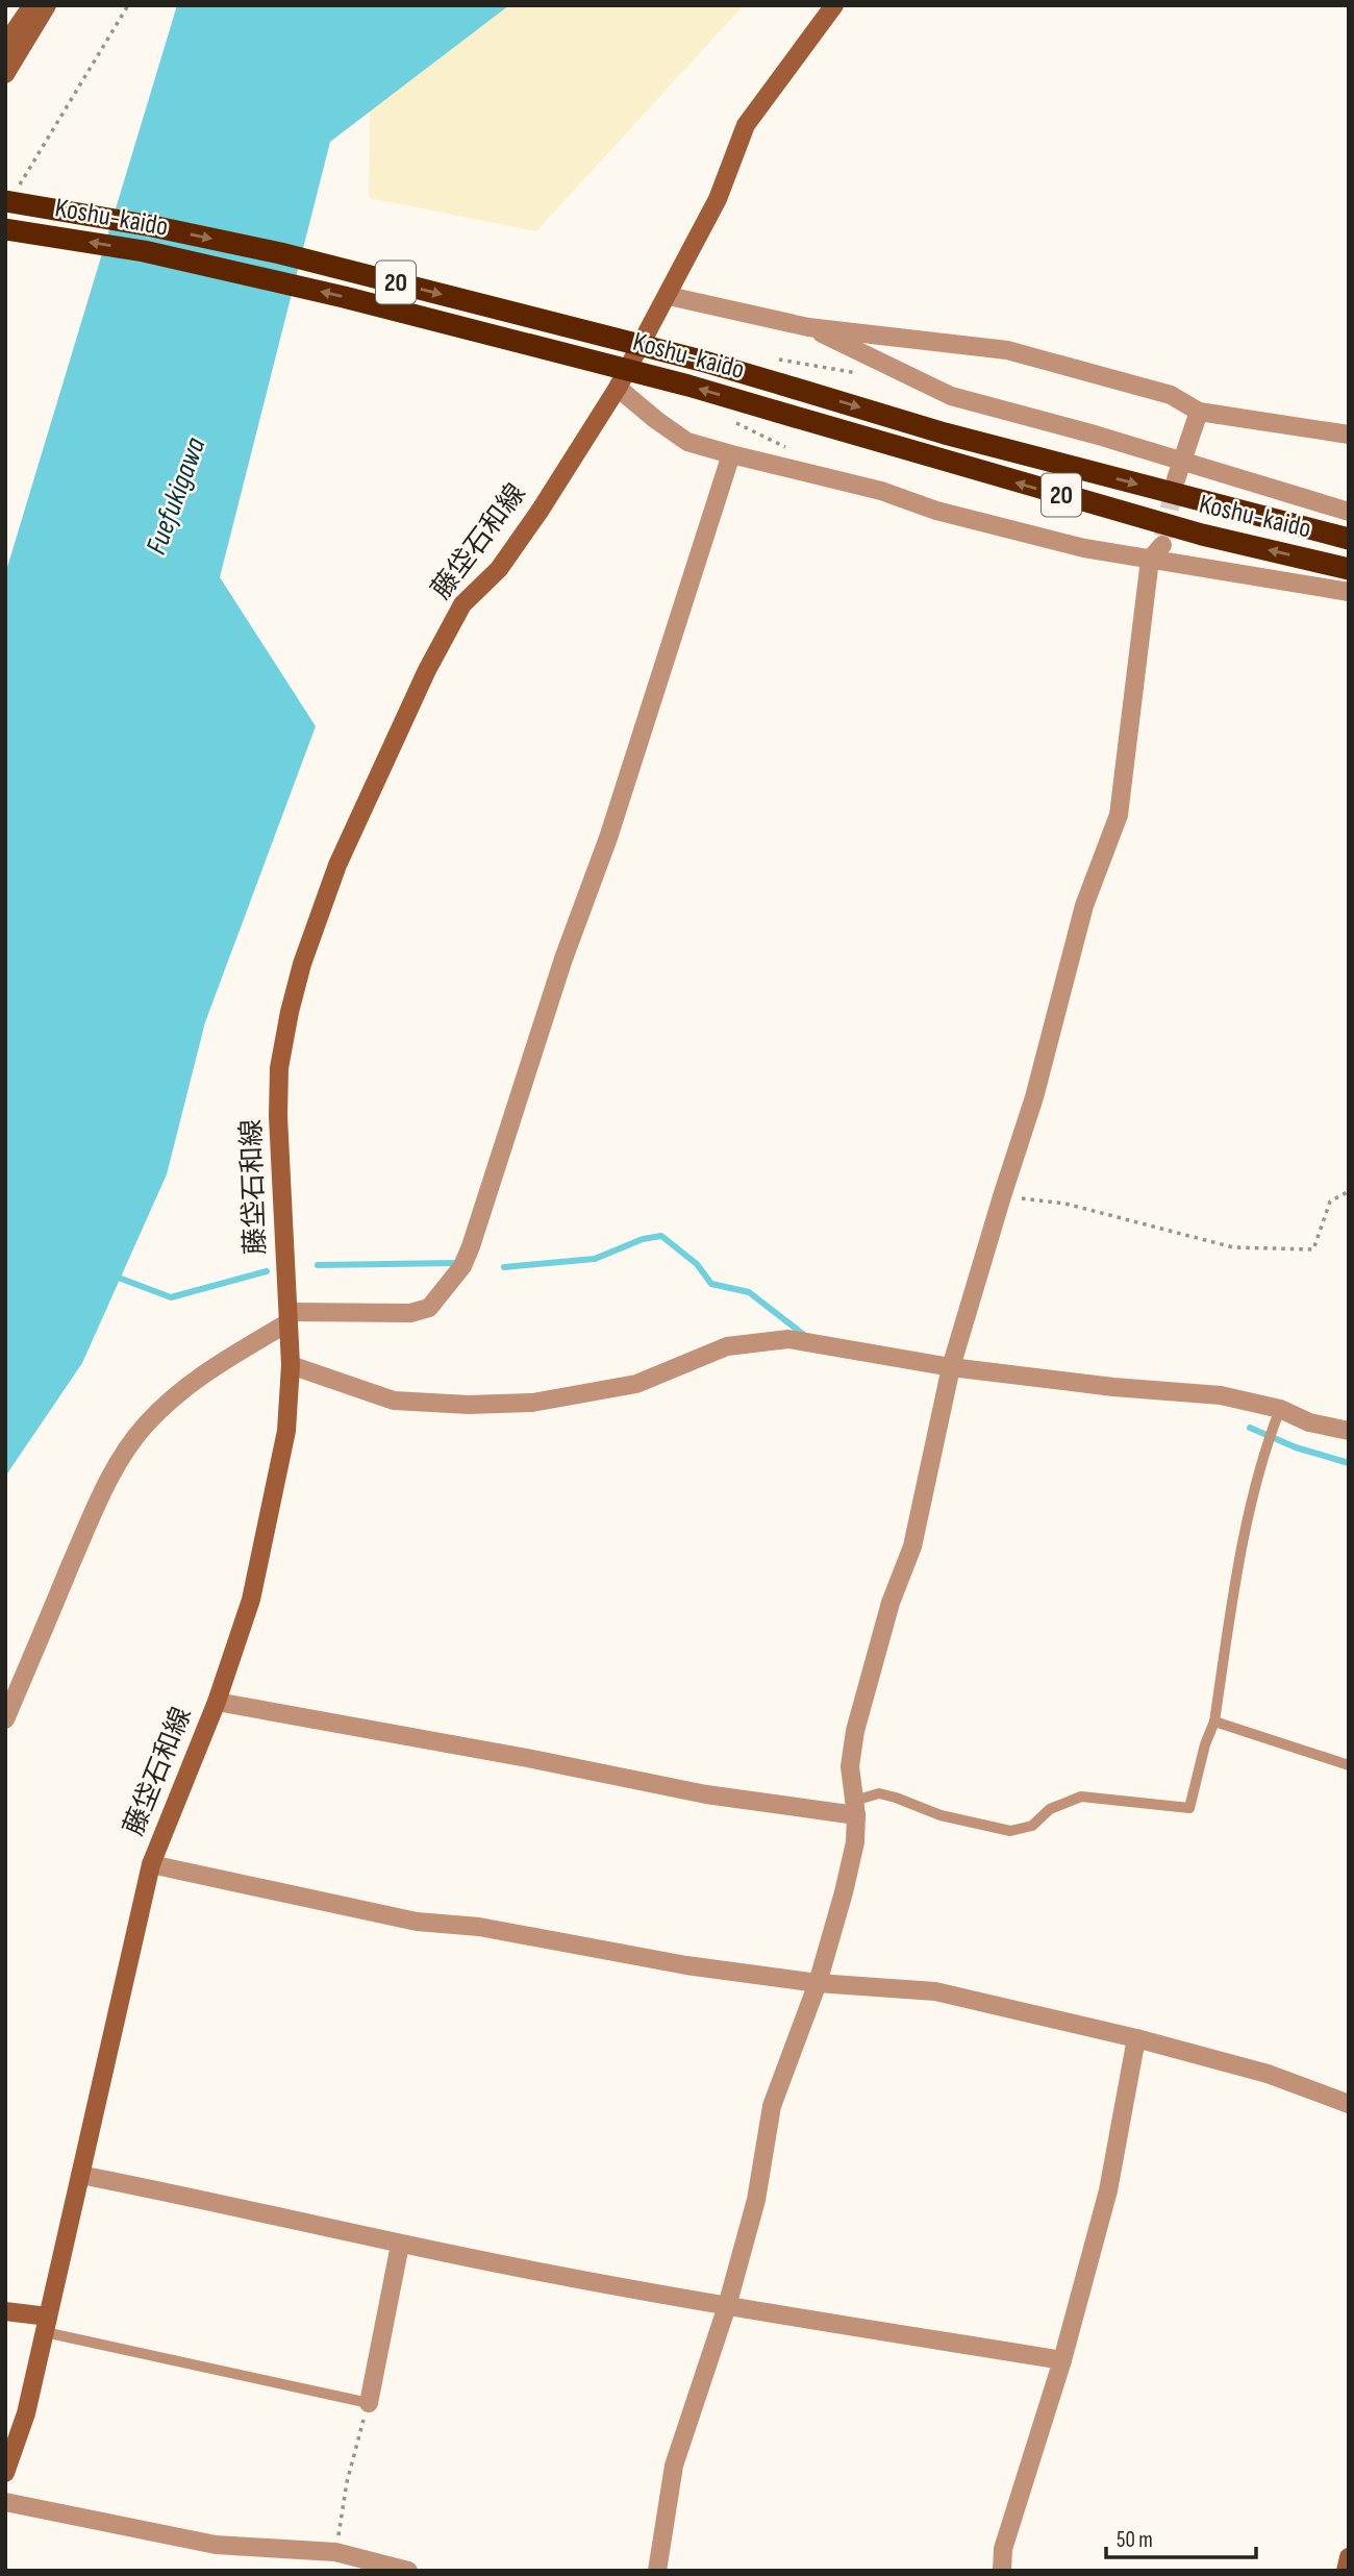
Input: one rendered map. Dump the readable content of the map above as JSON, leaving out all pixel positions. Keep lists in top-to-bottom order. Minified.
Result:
{"streets":{"highway":["Koshu-kaido","20"],"main road":["藤垈石和線"]},"water":["Fuefukigawa"],"scale_bar":"50 m"}
